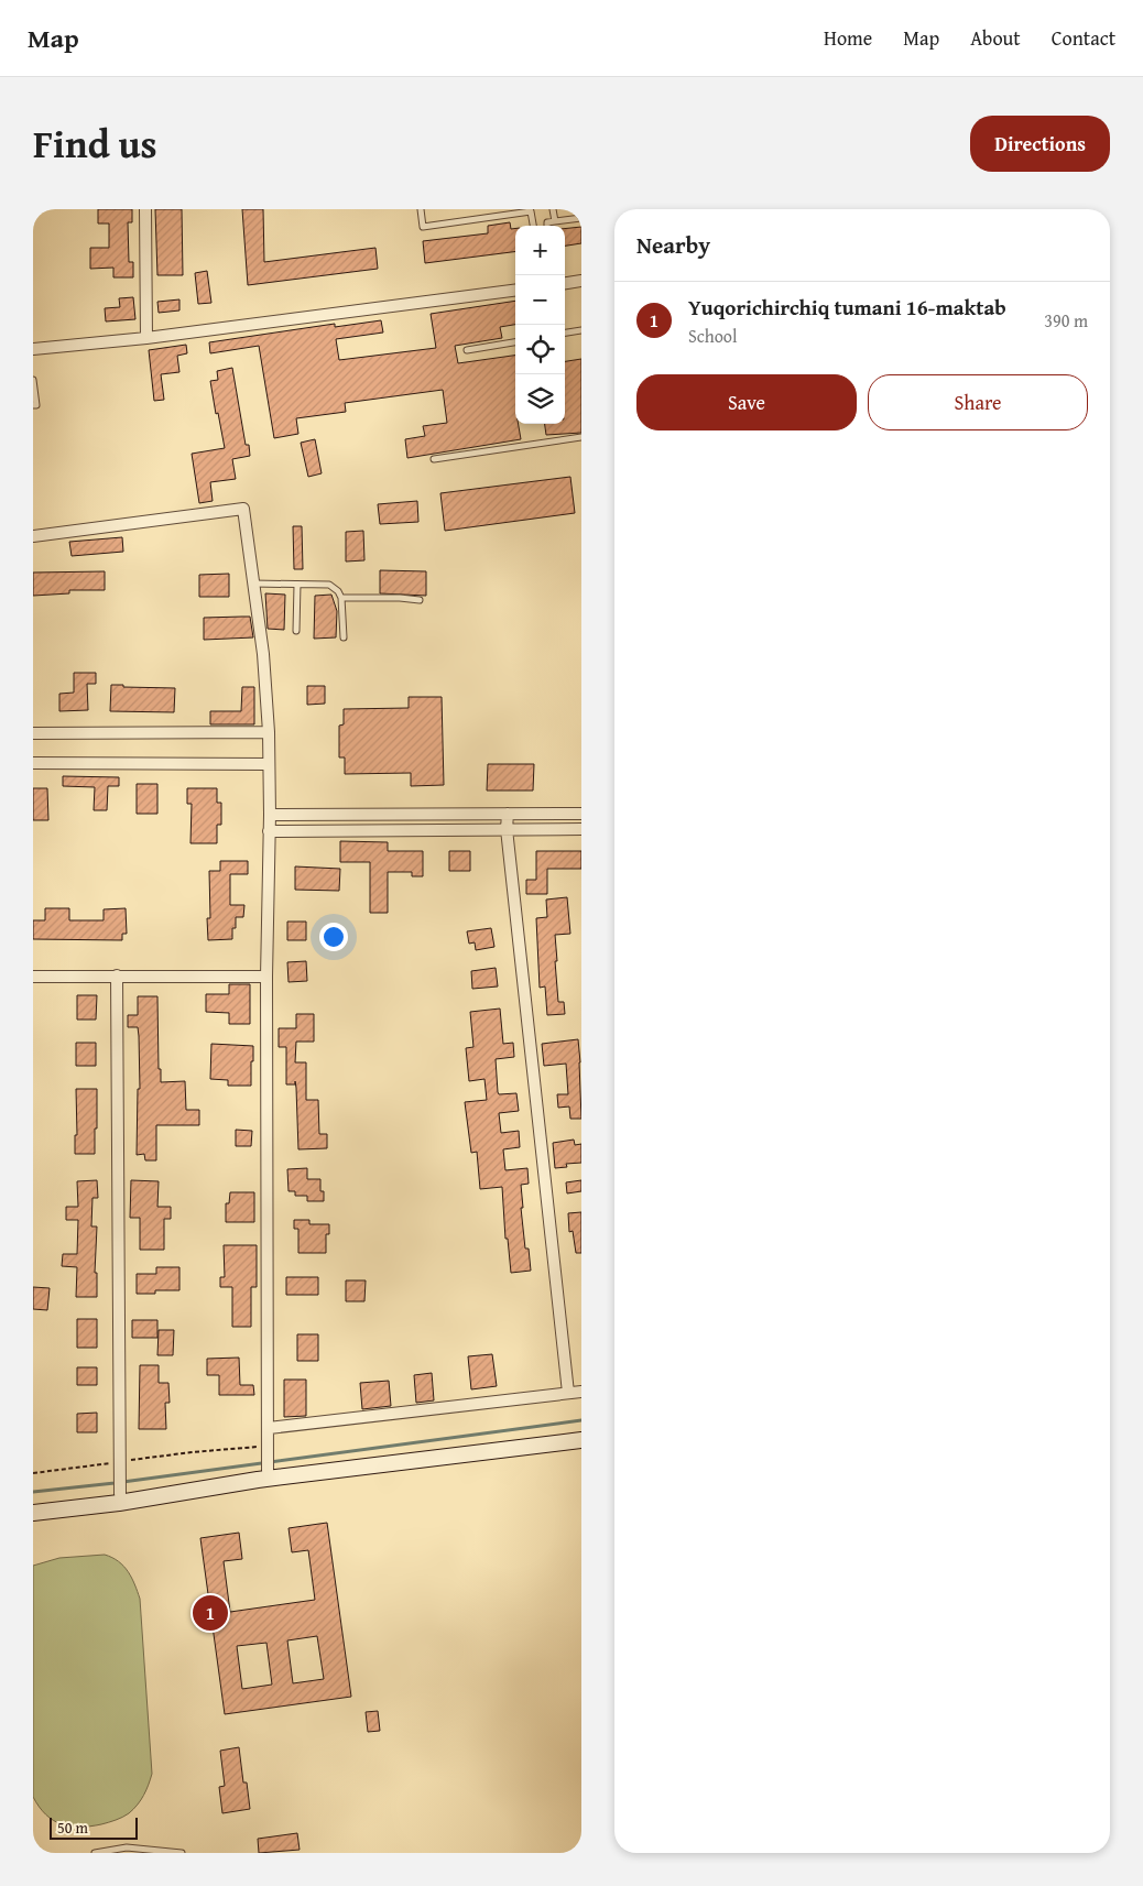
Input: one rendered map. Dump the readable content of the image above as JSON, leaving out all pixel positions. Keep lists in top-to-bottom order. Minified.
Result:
{"scale_bar":"50 m","page":{"header":"Map","nav":["Home","Map","About","Contact"],"title":"Find us","buttons":["Directions",["Save","Share"]],"heading":"Nearby","map_buttons":["+","−"],"list":[{"mark":"1","name":"Yuqorichirchiq tumani 16-maktab","note":"School","value":"390 m"}],"pins":"1","scale":"50 m"}}
